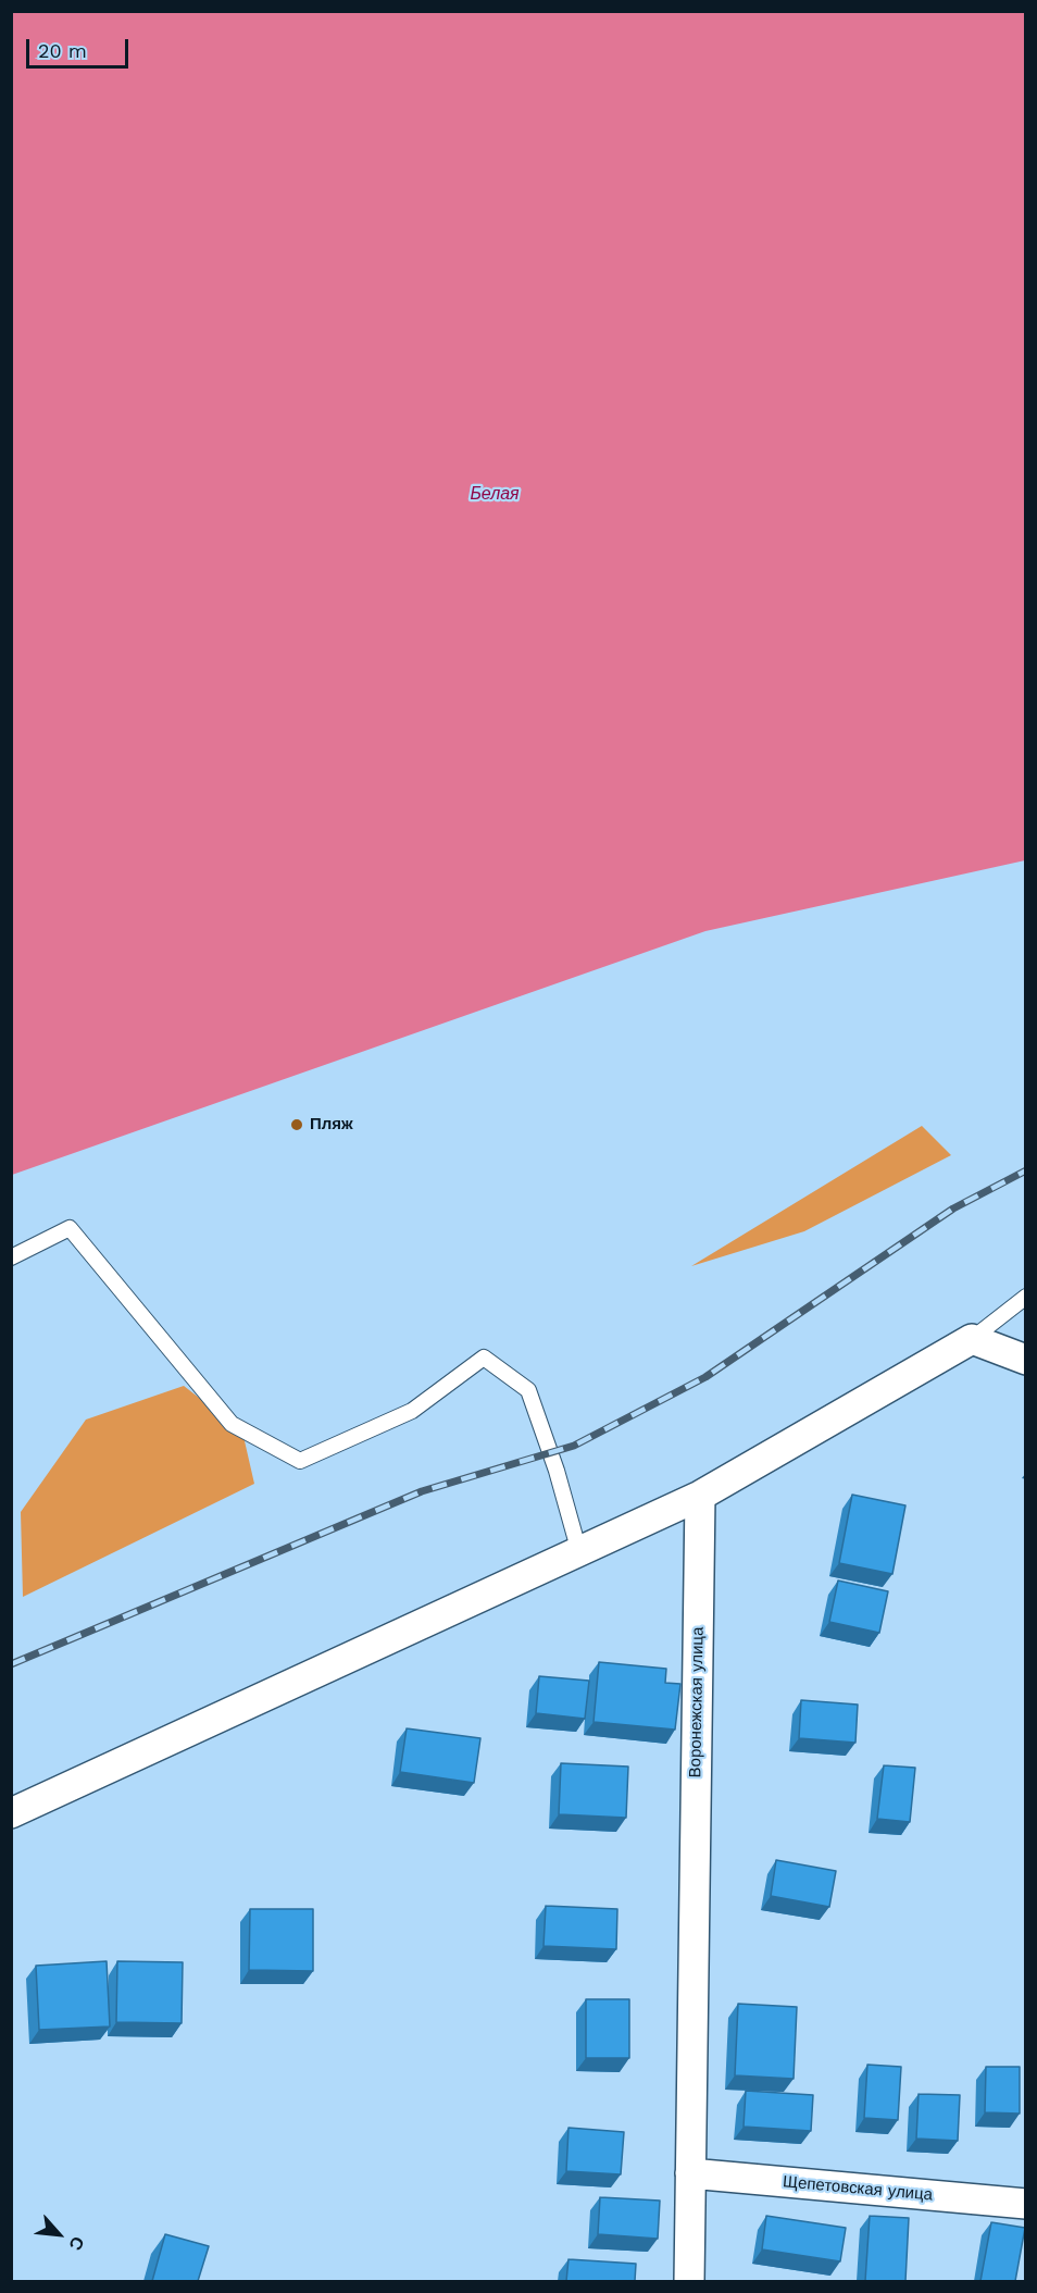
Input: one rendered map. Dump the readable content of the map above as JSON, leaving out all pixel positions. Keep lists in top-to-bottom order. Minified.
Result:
{"streets":{"street":["Воронежская улица","Щепетовская улица"]},"crossings":[["Воронежская улица","Щепетовская улица"]],"water":["Белая"],"places":["Пляж"],"scale_bar":"20 m","north":"bottom right"}
